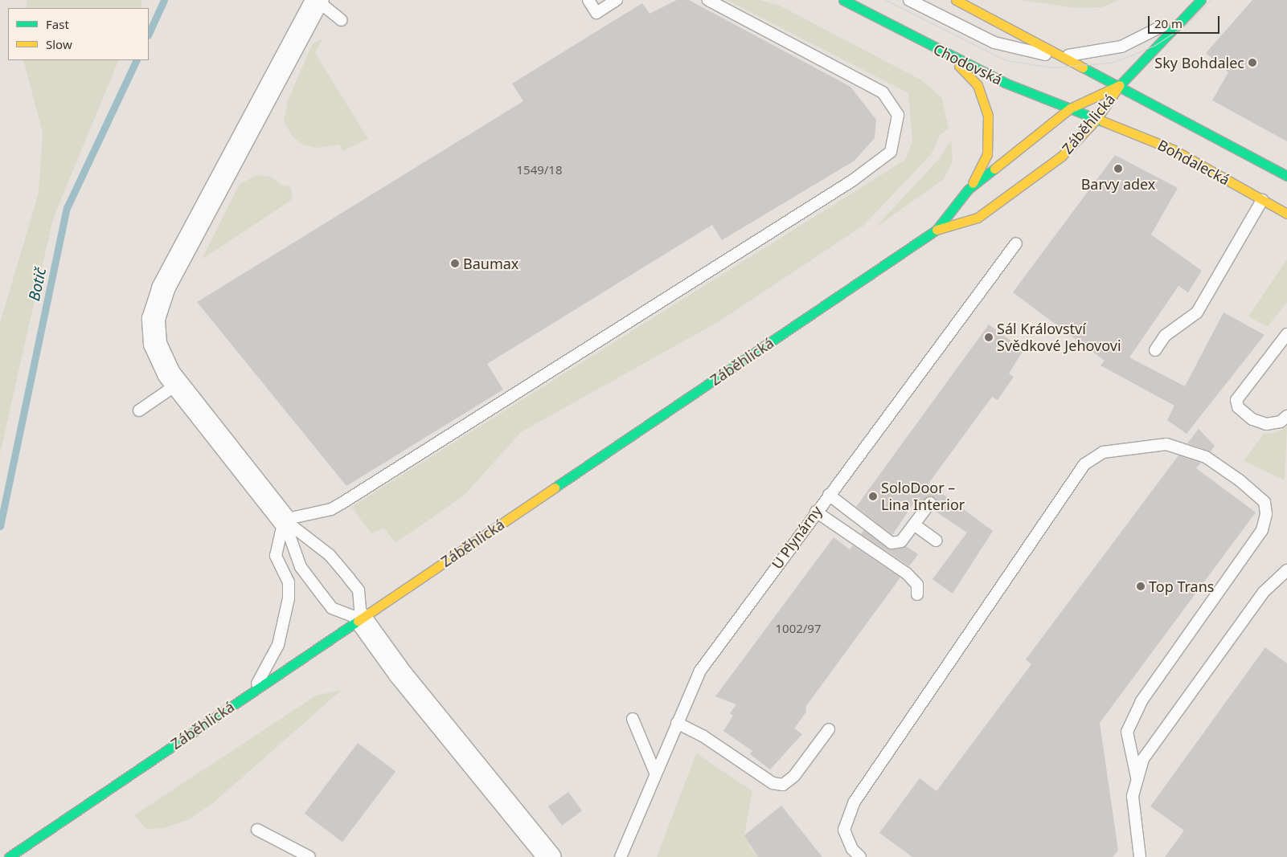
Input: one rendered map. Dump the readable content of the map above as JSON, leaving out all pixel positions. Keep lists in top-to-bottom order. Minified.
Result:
{"streets":{"street":["Chodovská","Záběhlická","Bohdalecká"],"lane":["U Plynárny"]},"crossings":[["Chodovská","Záběhlická"],["Chodovská","Bohdalecká"],["Záběhlická","Bohdalecká"]],"water":["Botič"],"places":["Sky Bohdalec","Barvy adex","Baumax","Sál Království Svědkové Jehovovi","SoloDoor – Lina Interior","Top Trans"],"house_numbers":["1549/18","1002/97"],"legend":["Fast","Slow"],"scale_bar":"20 m"}
